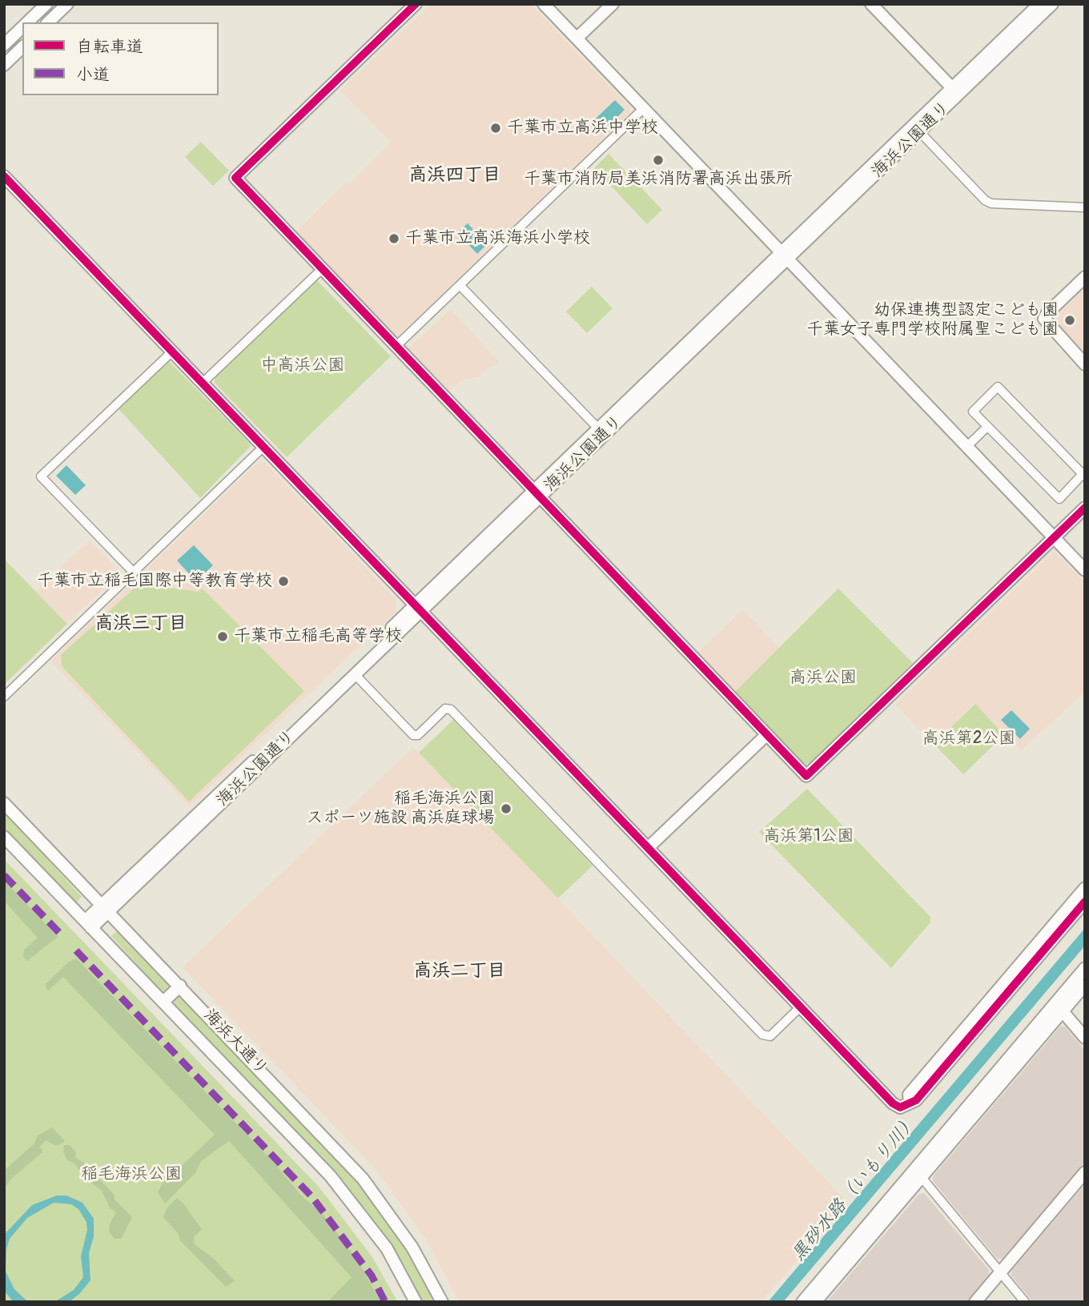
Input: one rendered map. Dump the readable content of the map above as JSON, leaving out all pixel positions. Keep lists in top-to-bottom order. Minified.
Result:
{"streets":{"street":["海浜公園通り","海浜大通り"]},"crossings":[["海浜公園通り","海浜大通り"]],"districts":["高浜四丁目","高浜三丁目","高浜二丁目"],"water":["黒砂水路（いもり川）"],"parks":["中高浜公園","高浜公園","高浜第2公園","高浜第1公園","稲毛海浜公園"],"places":["千葉市立高浜中学校","千葉市消防局美浜消防署高浜出張所","千葉市立高浜海浜小学校","幼保連携型認定こども園 千葉女子専門学校附属聖こども園","千葉市立稲毛国際中等教育学校","千葉市立稲毛高等学校","稲毛海浜公園 スポーツ施設 高浜庭球場"],"legend":["自転車道","小道"]}
